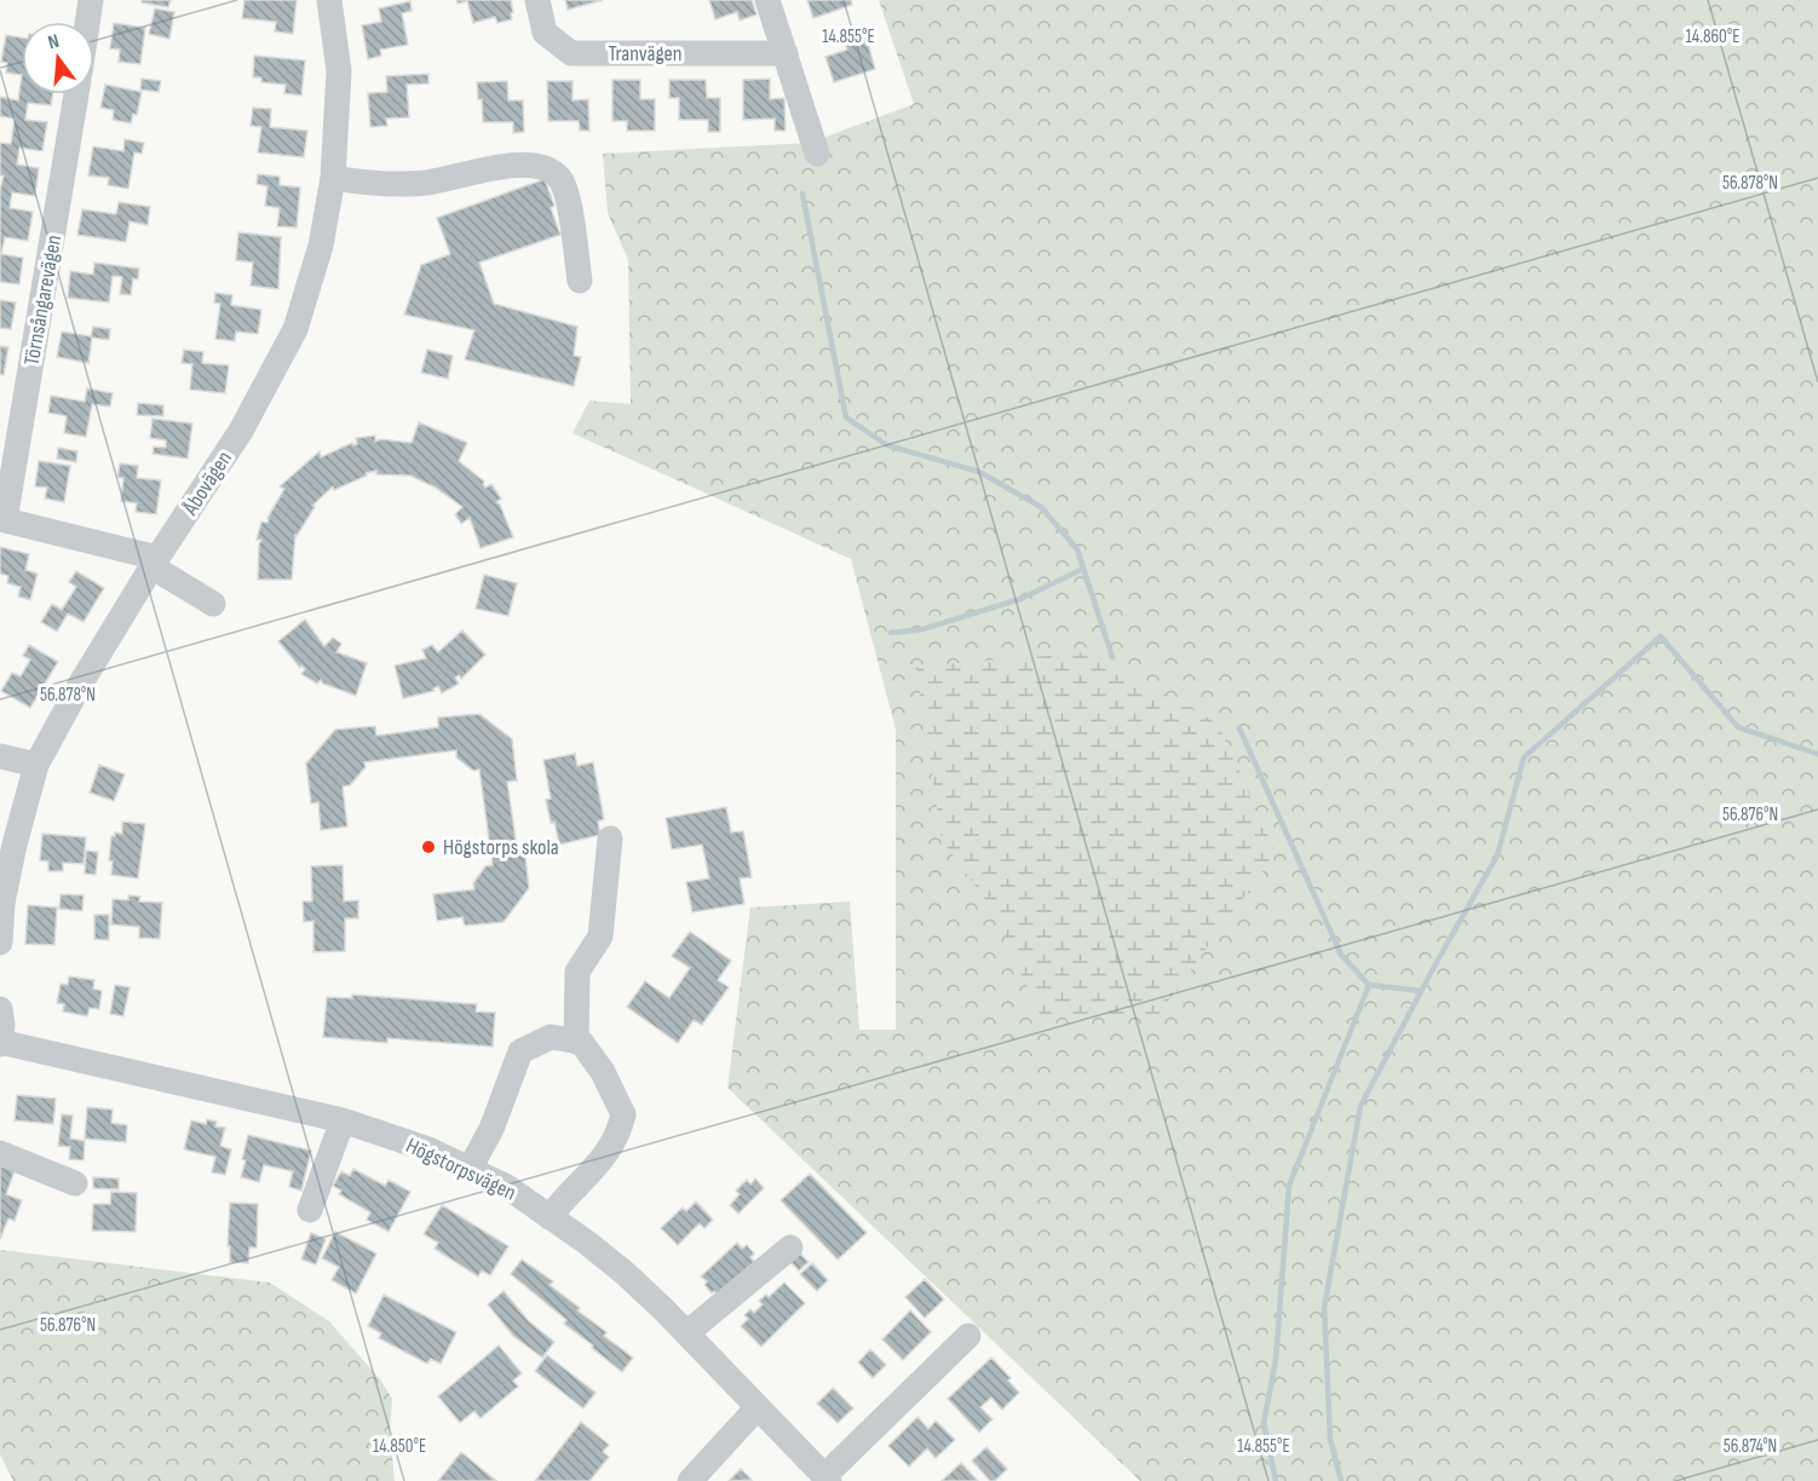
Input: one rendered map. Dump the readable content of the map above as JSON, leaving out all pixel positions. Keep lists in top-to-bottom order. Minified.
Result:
{"streets":{"street":["Tranvägen","Törnsångarevägen","Åbovägen","Högstorpsvägen"]},"places":["Högstorps skola"],"north":"top","coordinates":["14.855°E","14.860°E","56.878°N","56.876°N","56.874°N","14.850°E"]}
